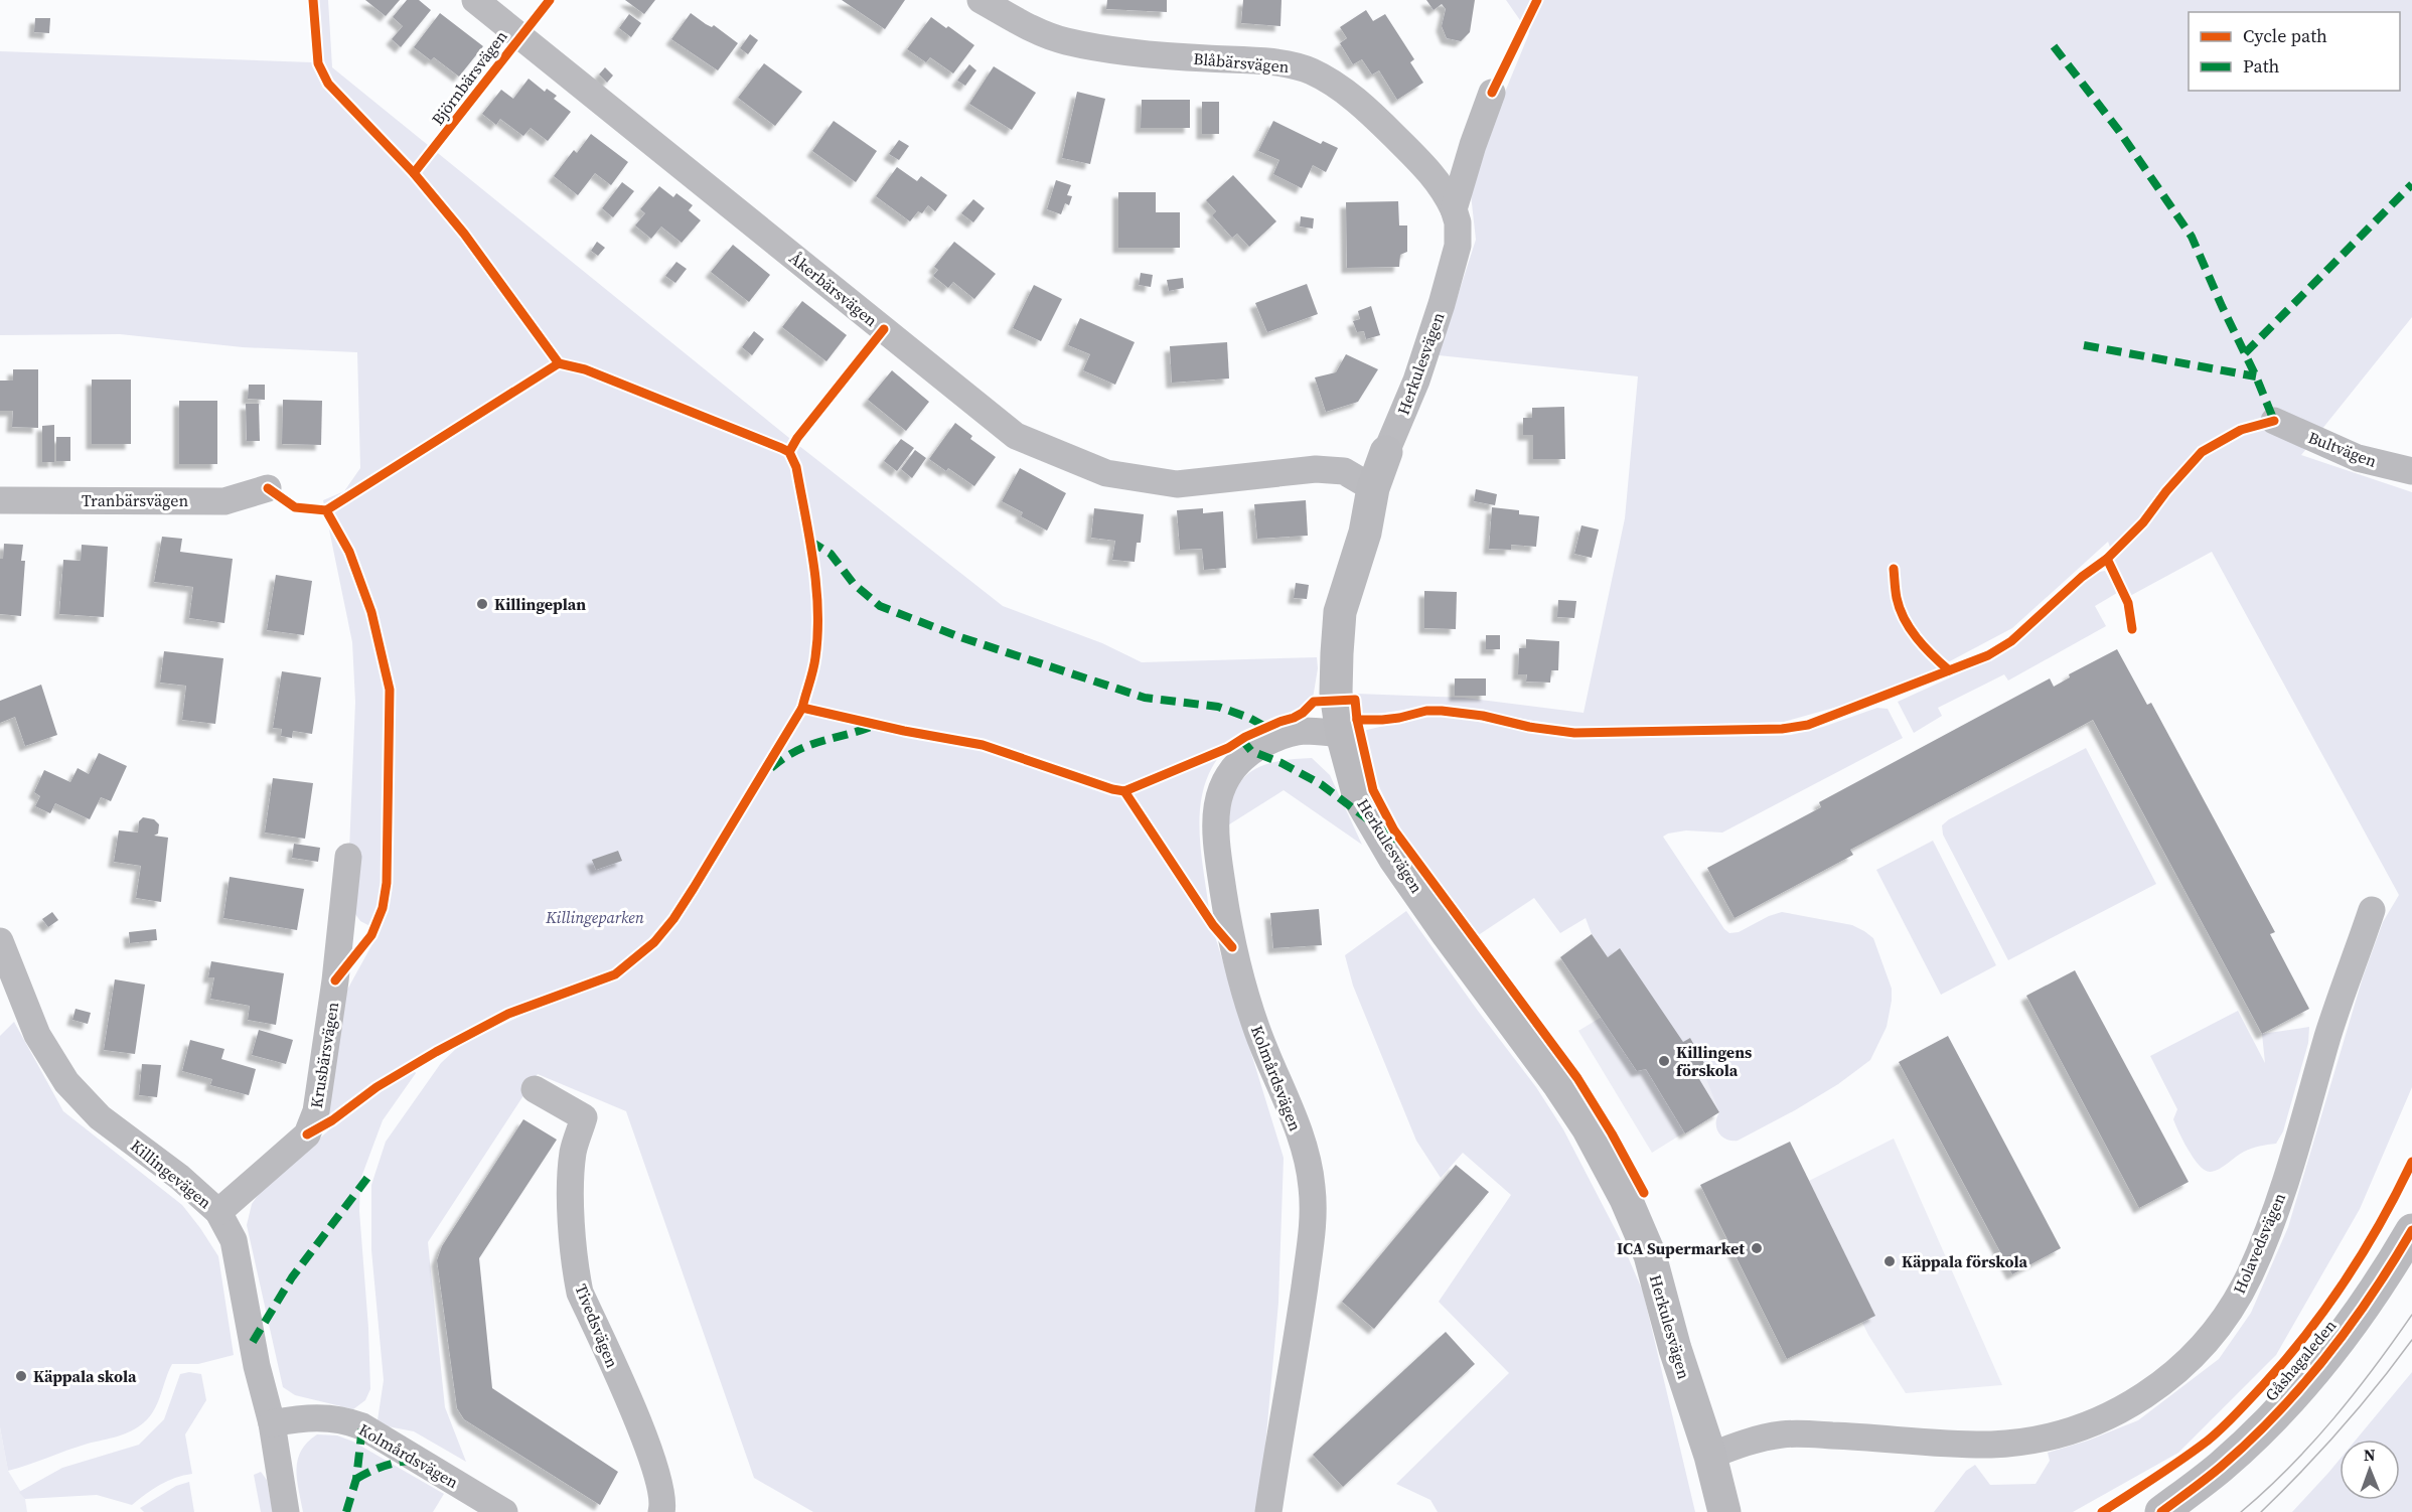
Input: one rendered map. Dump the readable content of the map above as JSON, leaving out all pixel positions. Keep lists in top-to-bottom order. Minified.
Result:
{"streets":{"street":["Blåbärsvägen","Åkerbärsvägen","Herkulesvägen","Bultvägen","Tranbärsvägen","Krusbärsvägen","Kolmårdsvägen","Killingevägen","Holavedsvägen","Tivedsvägen","Gåshagaleden"],"cycle path":["Björnbärsvägen"]},"crossings":[["Blåbärsvägen","Herkulesvägen"],["Åkerbärsvägen","Herkulesvägen"],["Herkulesvägen","Kolmårdsvägen"],["Herkulesvägen","Holavedsvägen"],["Krusbärsvägen","Killingevägen"],["Kolmårdsvägen","Killingevägen"]],"parks":["Killingeparken"],"places":["Killingeplan","Killingens förskola","ICA Supermarket","Käppala förskola","Käppala skola"],"legend":["Cycle path","Path"],"north":"top"}
